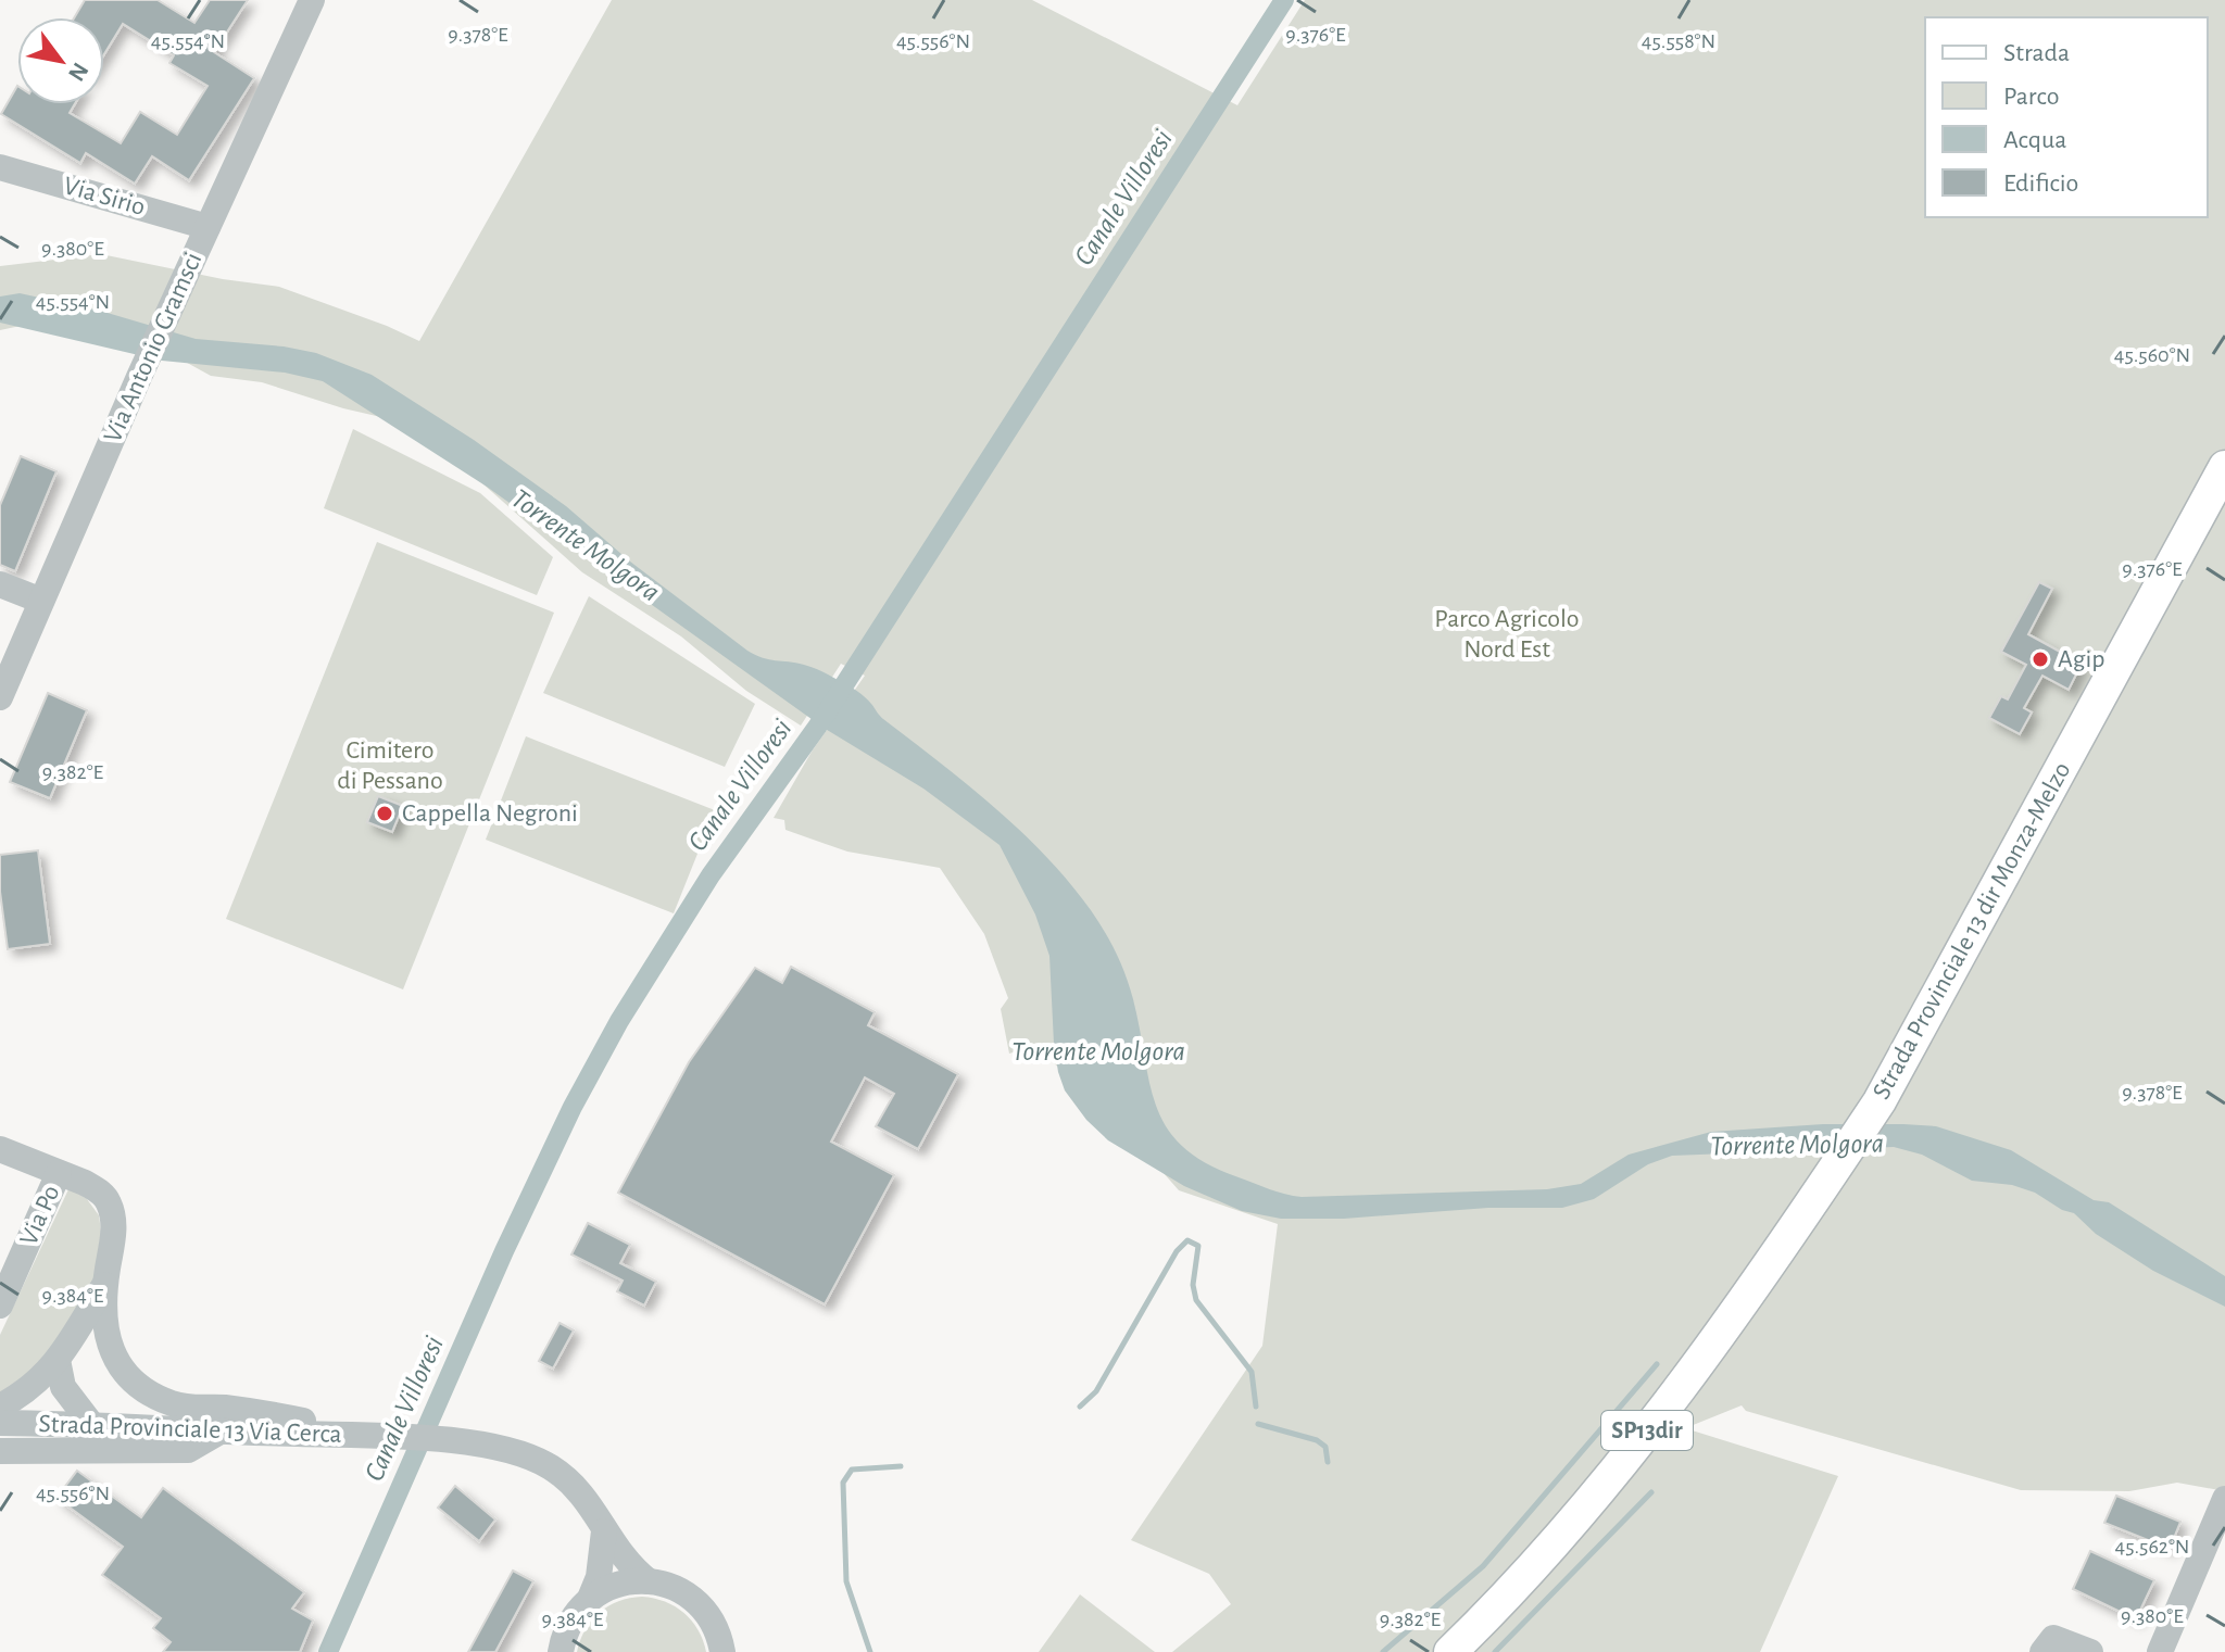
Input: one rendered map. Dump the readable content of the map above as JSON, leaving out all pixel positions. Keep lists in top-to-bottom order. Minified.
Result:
{"streets":{"main road":["Strada Provinciale 13 dir Monza-Melzo","SP13dir"],"street":["Via Sirio","Via Antonio Gramsci","Via Po","Strada Provinciale 13 Via Cerca"]},"crossings":[["Via Sirio","Via Antonio Gramsci"]],"water":["Canale Villoresi","Torrente Molgora"],"parks":["Parco Agricolo Nord Est","Cimitero di Pessano"],"places":["Agip","Cappella Negroni"],"legend":["Strada","Parco","Acqua","Edificio"],"north":"bottom right","coordinates":["9.378°E","9.376°E","45.554°N","45.556°N","45.558°N","9.380°E","45.560°N","9.382°E","9.384°E","45.562°N"]}
